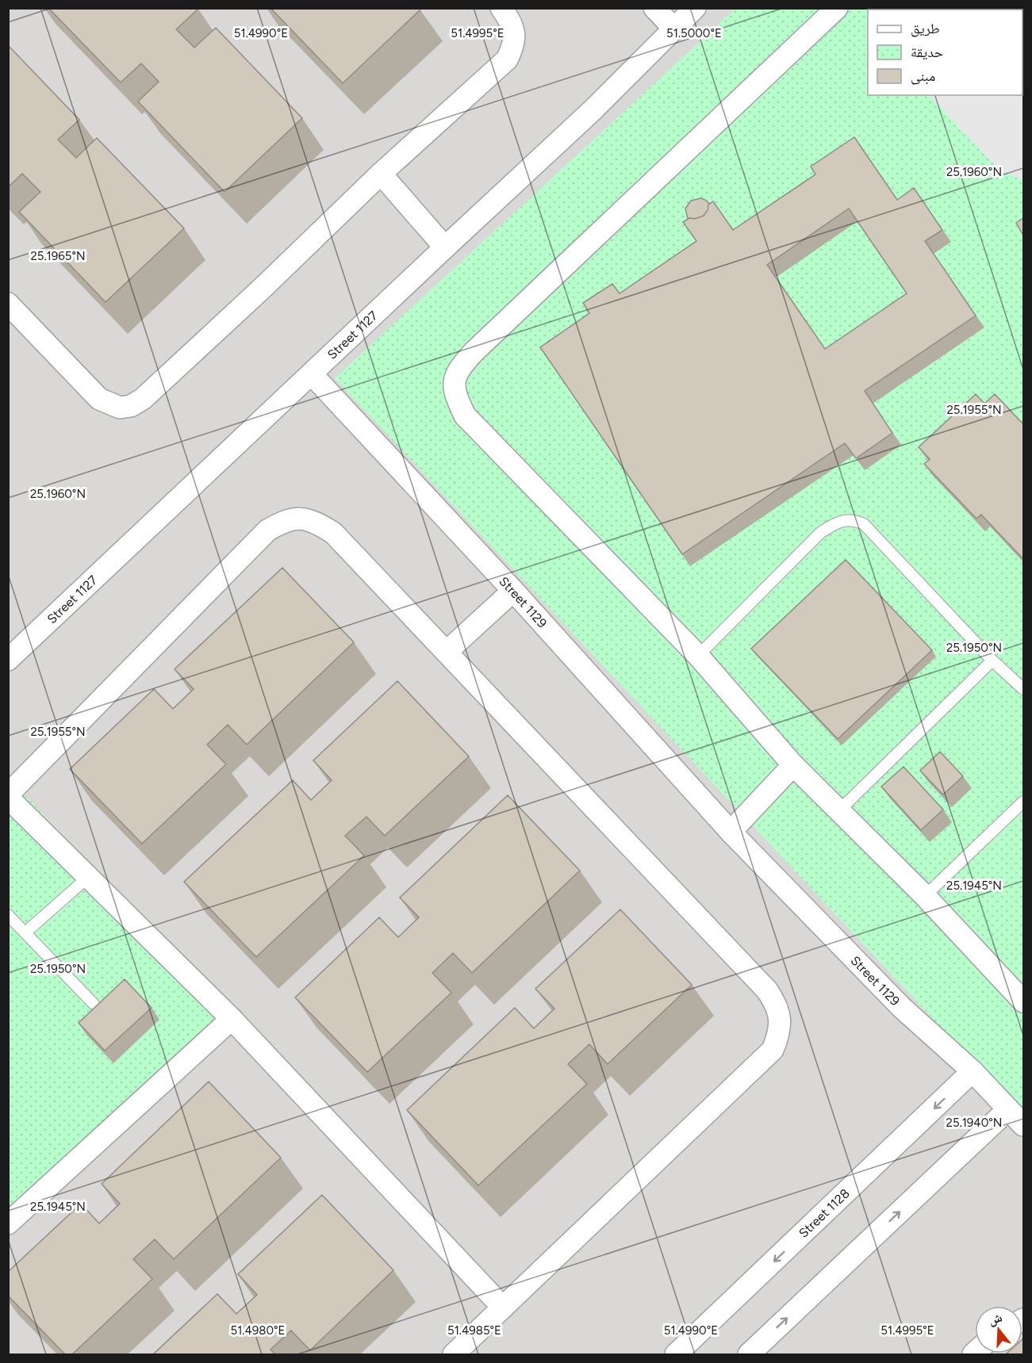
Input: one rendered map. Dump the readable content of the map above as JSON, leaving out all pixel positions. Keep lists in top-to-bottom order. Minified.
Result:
{"streets":{"street":["Street 1127","Street 1129","Street 1128"]},"crossings":[["Street 1127","Street 1129"],["Street 1129","Street 1128"]],"legend":["طريق","حديقة","مبنى"],"north":"top","coordinates":["51.4990°E","51.4995°E","51.5000°E","25.1960°N","25.1965°N","25.1955°N","25.1950°N","25.1945°N","25.1940°N","51.4980°E","51.4985°E"]}
